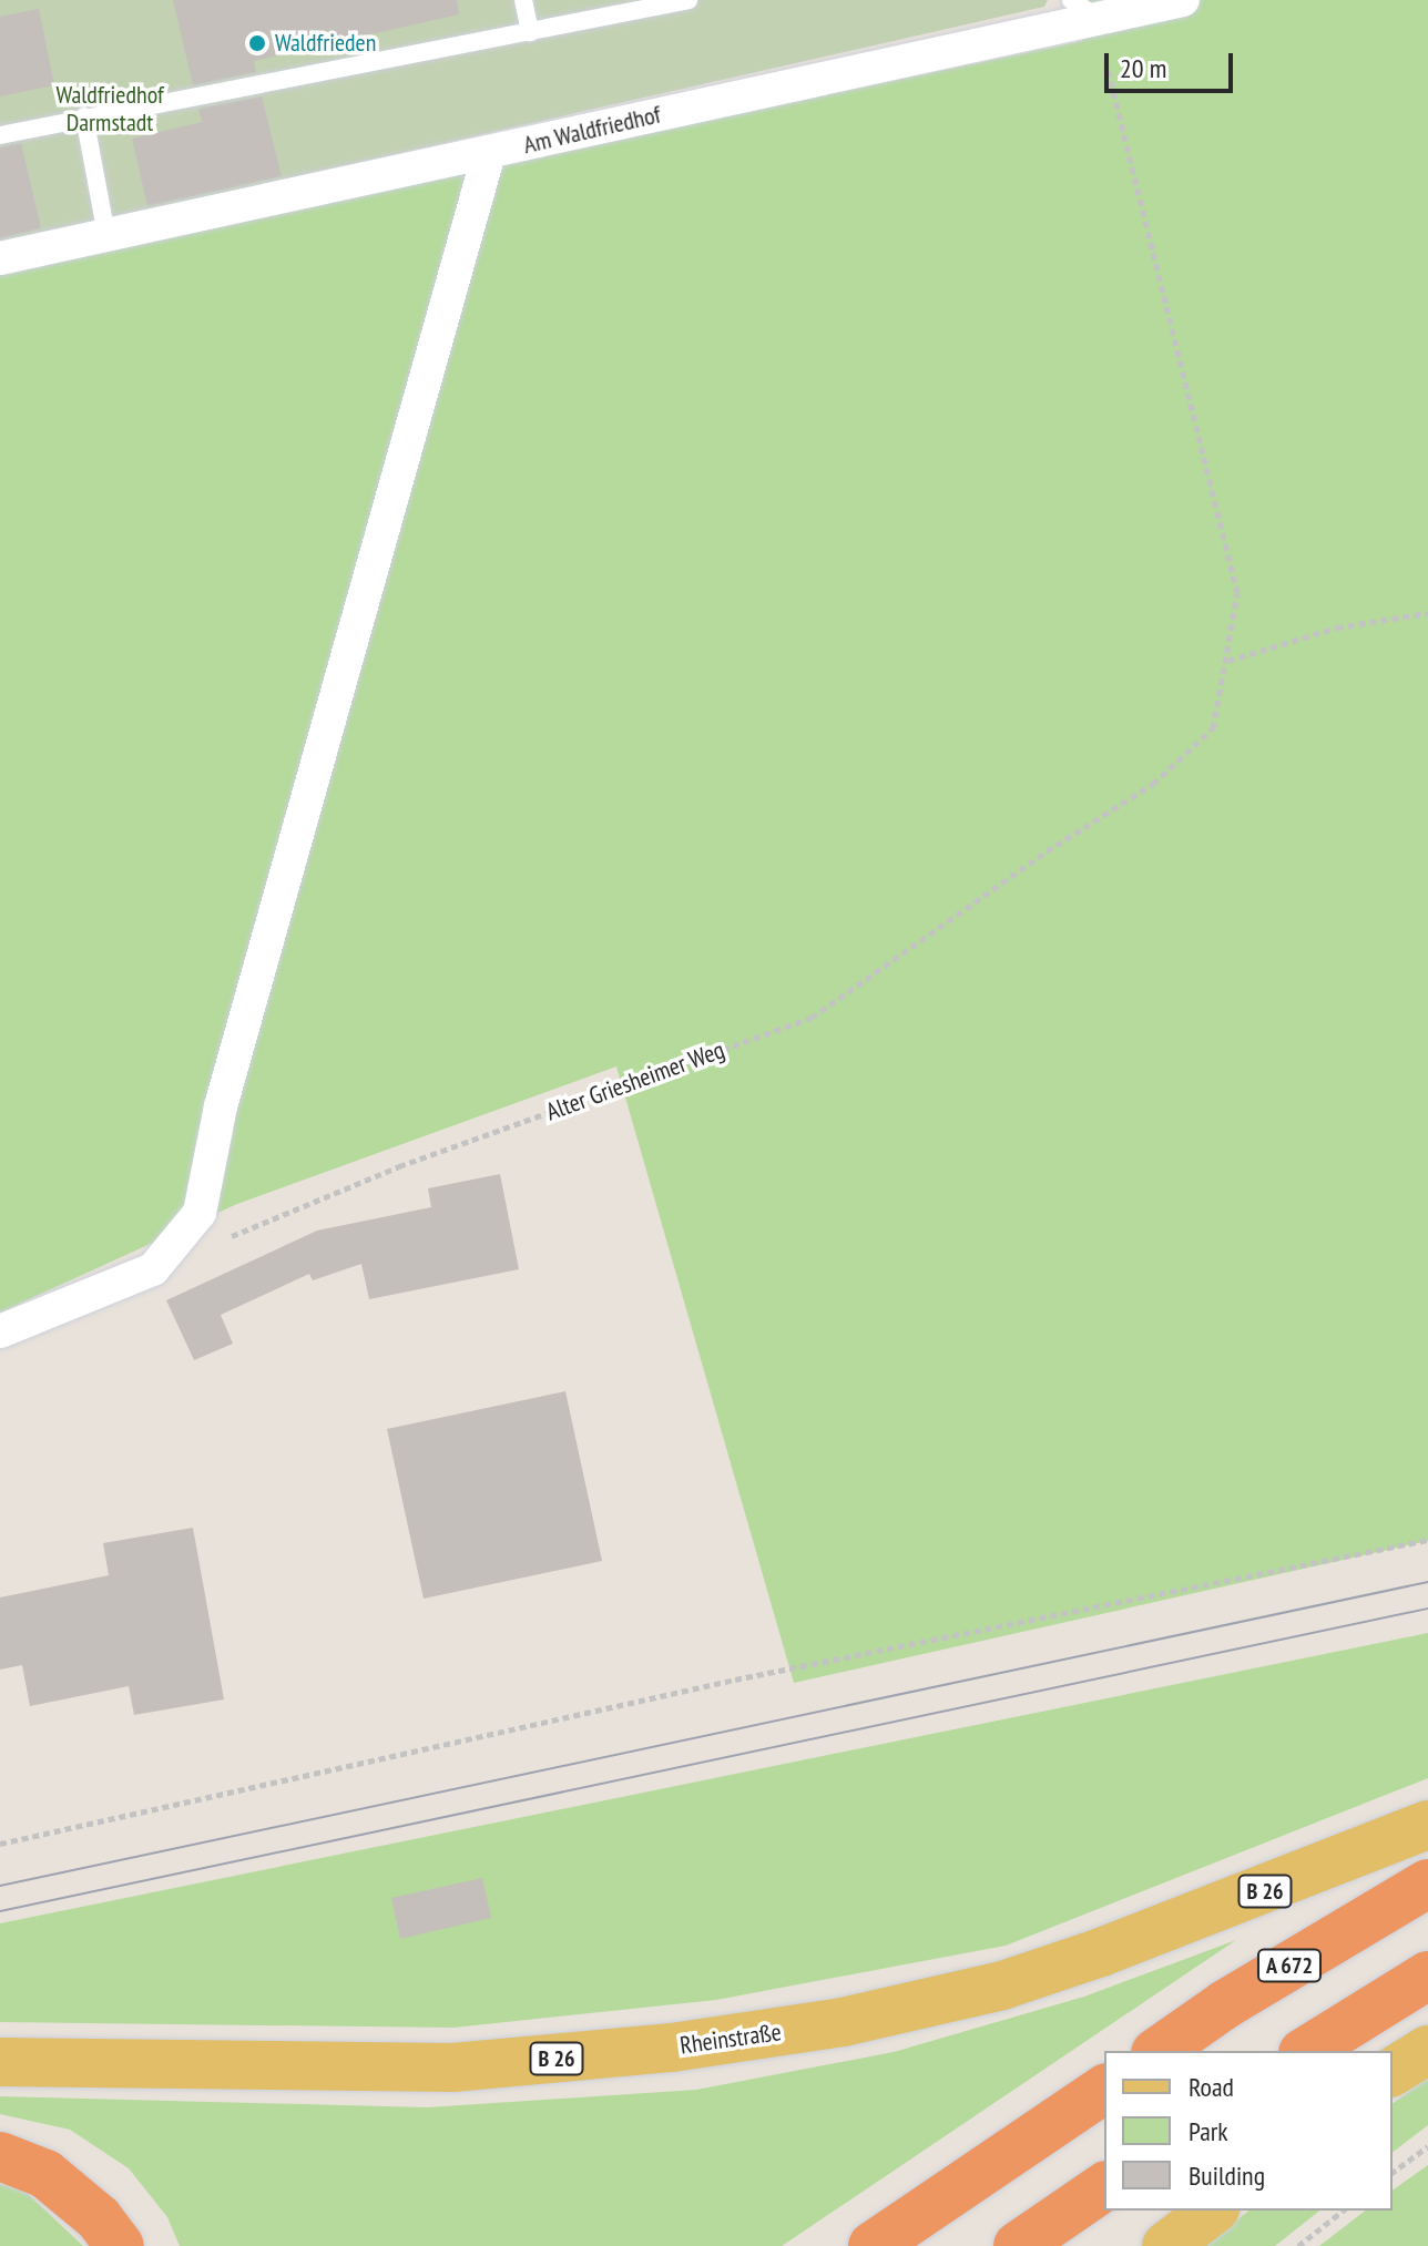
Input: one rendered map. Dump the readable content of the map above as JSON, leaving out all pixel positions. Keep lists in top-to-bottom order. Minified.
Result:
{"streets":{"highway":["A 672"],"main road":["B 26","Rheinstraße"],"street":["Am Waldfriedhof"],"path":["Alter Griesheimer Weg"]},"parks":["Waldfriedhof Darmstadt"],"places":["Waldfrieden"],"legend":["Road","Park","Building"],"scale_bar":"20 m"}
